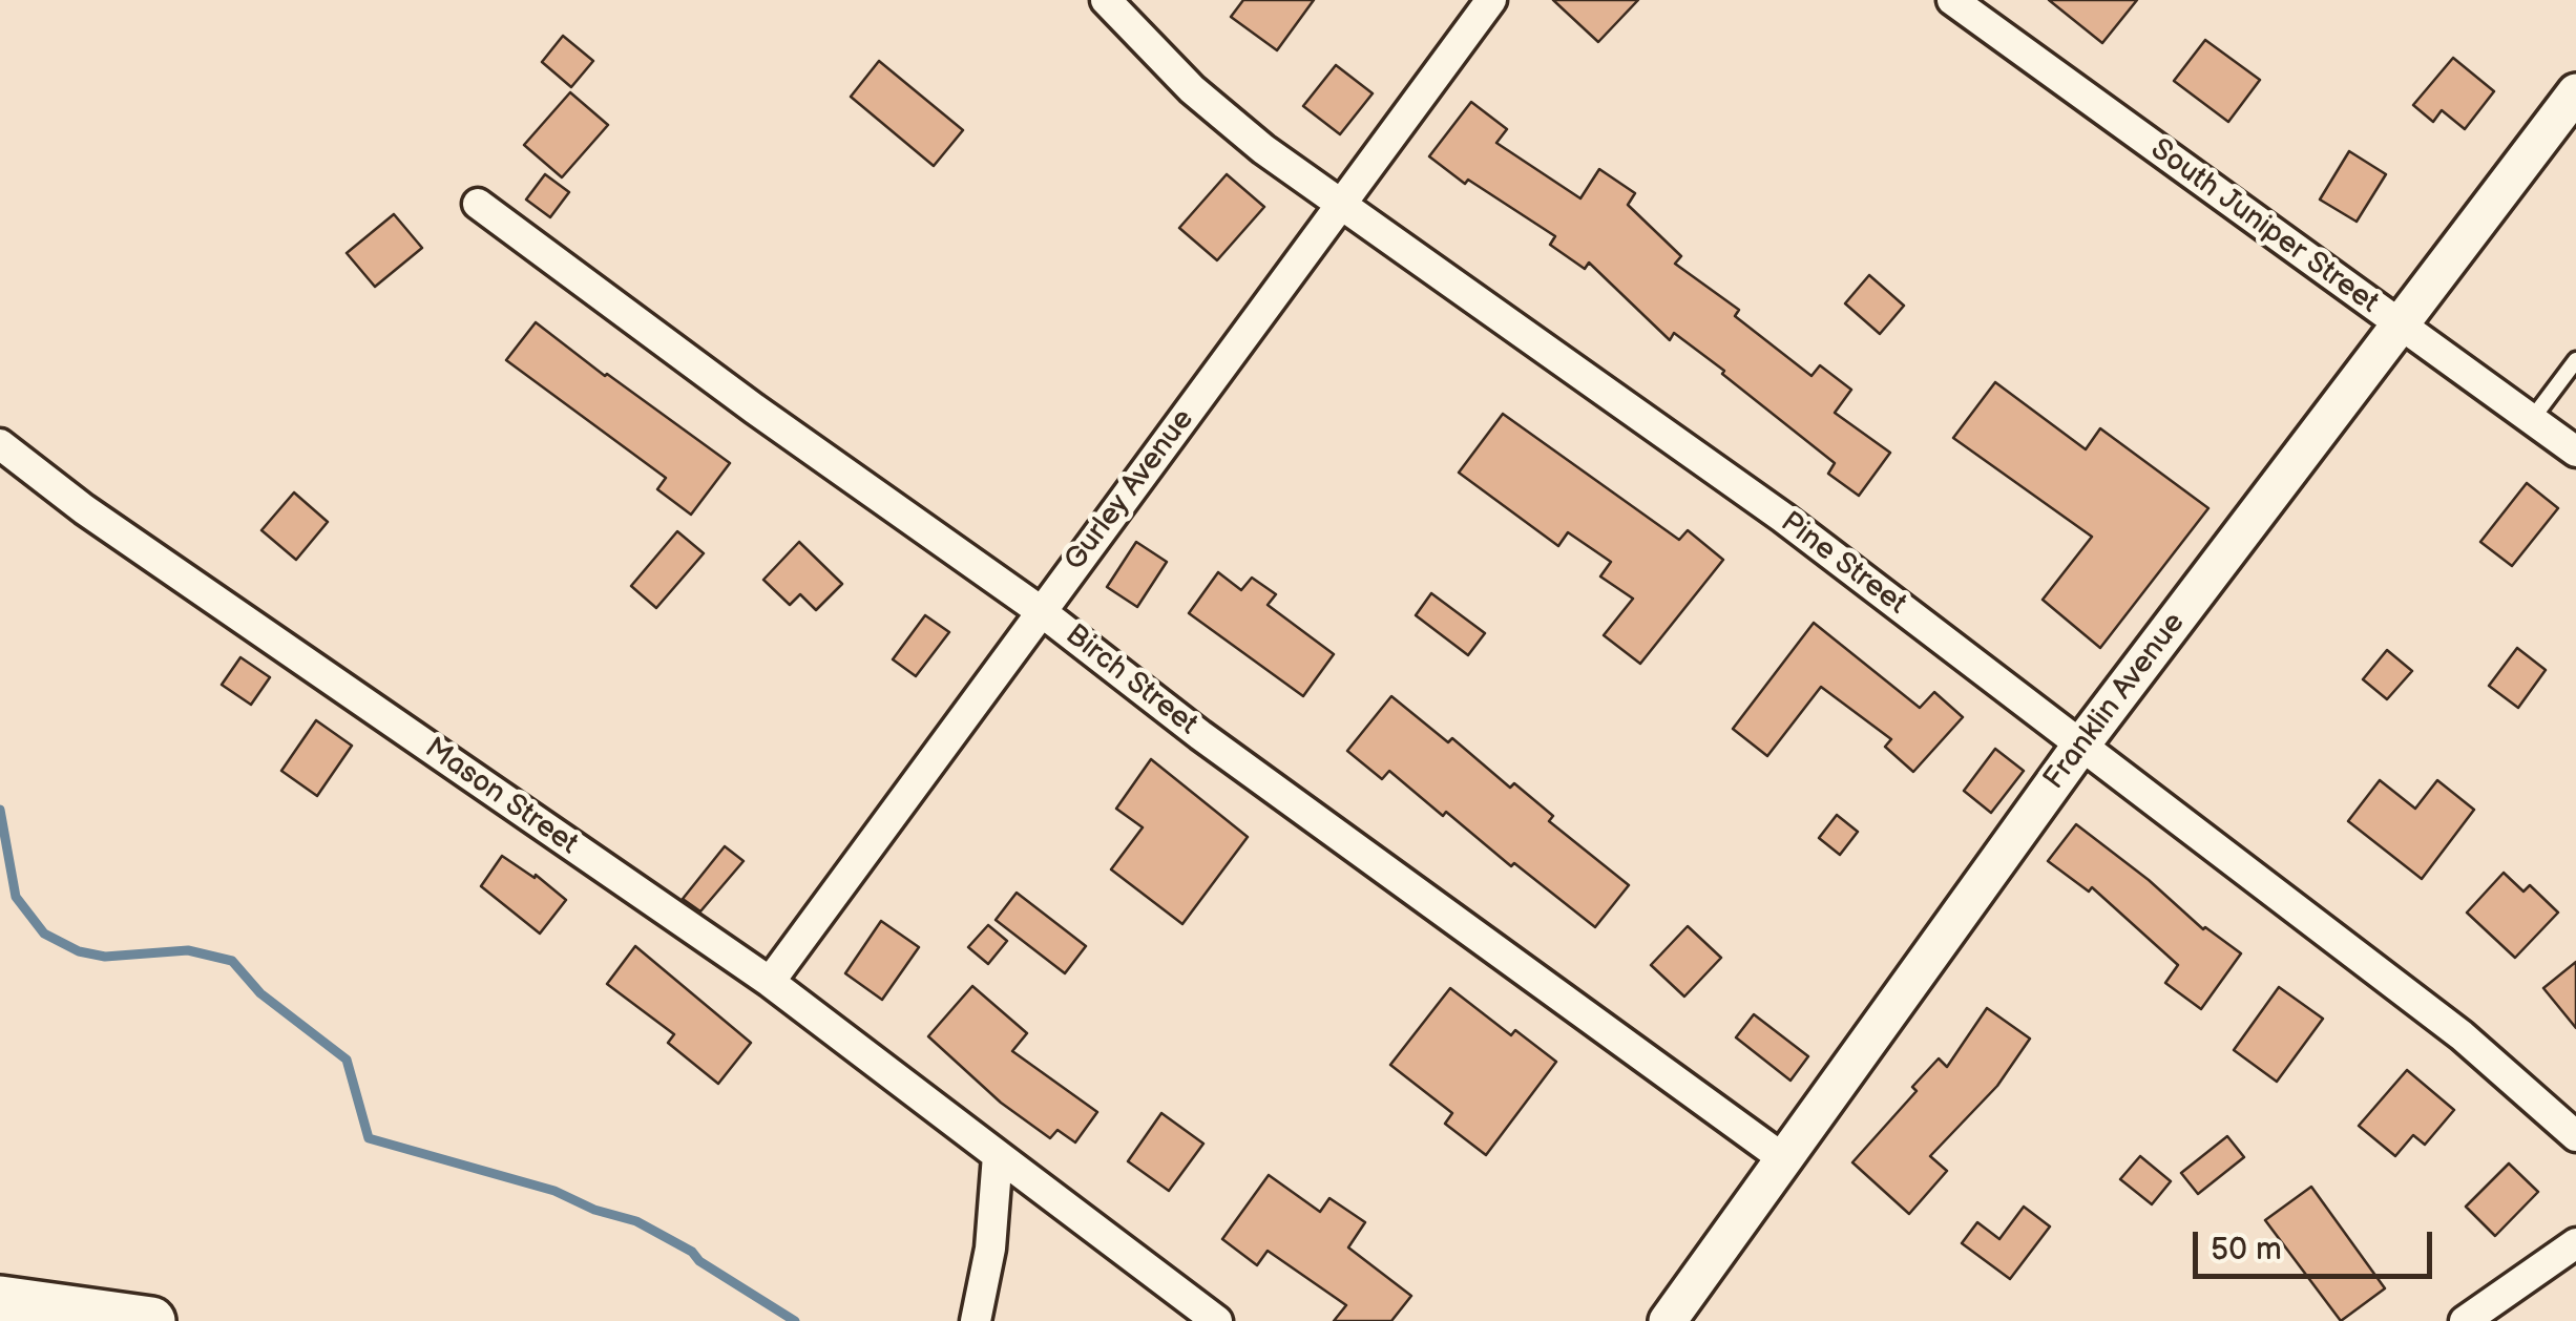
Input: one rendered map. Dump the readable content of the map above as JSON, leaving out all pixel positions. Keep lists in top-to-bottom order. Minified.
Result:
{"streets":{"street":["South Juniper Street","Gurley Avenue","Pine Street","Birch Street","Franklin Avenue","Mason Street"]},"crossings":[["South Juniper Street","Franklin Avenue"],["Gurley Avenue","Pine Street"],["Gurley Avenue","Birch Street"],["Gurley Avenue","Mason Street"],["Pine Street","Franklin Avenue"],["Birch Street","Franklin Avenue"]],"scale_bar":"50 m"}
